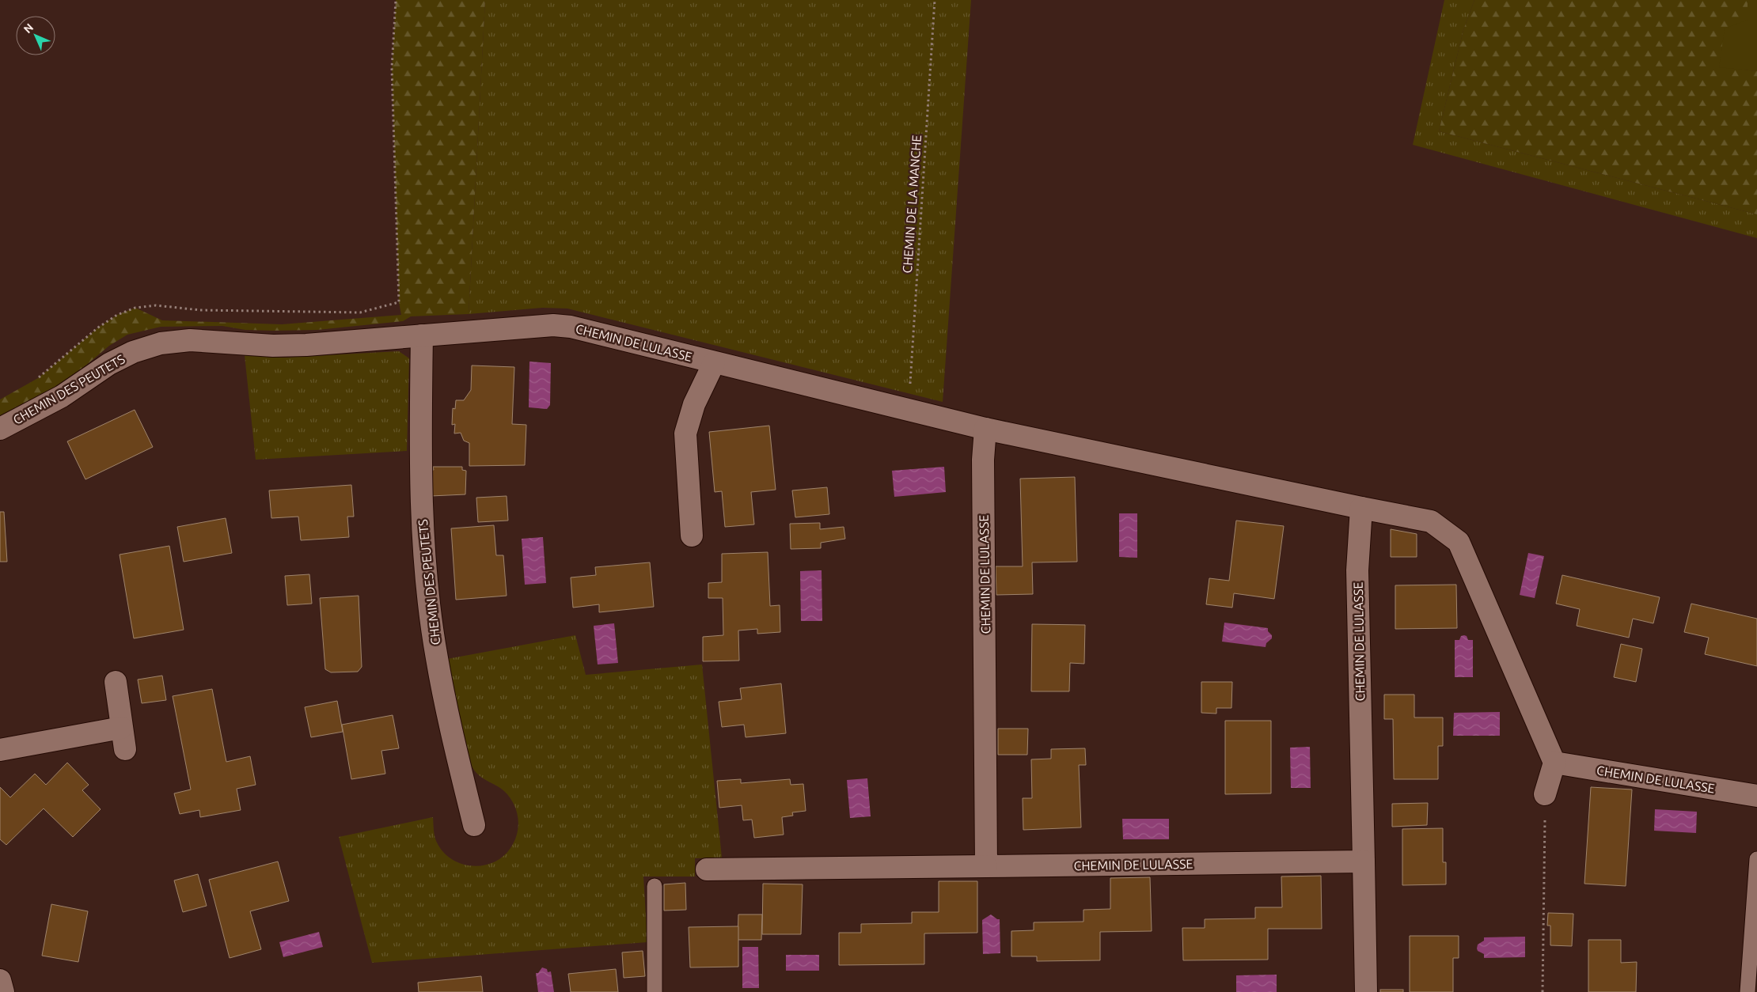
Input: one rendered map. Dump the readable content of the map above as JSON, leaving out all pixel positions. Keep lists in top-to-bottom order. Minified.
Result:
{"streets":{"street":["CHEMIN DE LULASSE","CHEMIN DES PEUTETS"],"path":["CHEMIN DE LA MANCHE"]},"crossings":[["CHEMIN DE LA MANCHE","CHEMIN DE LULASSE"],["CHEMIN DE LULASSE","CHEMIN DES PEUTETS"]],"north":"top left"}
